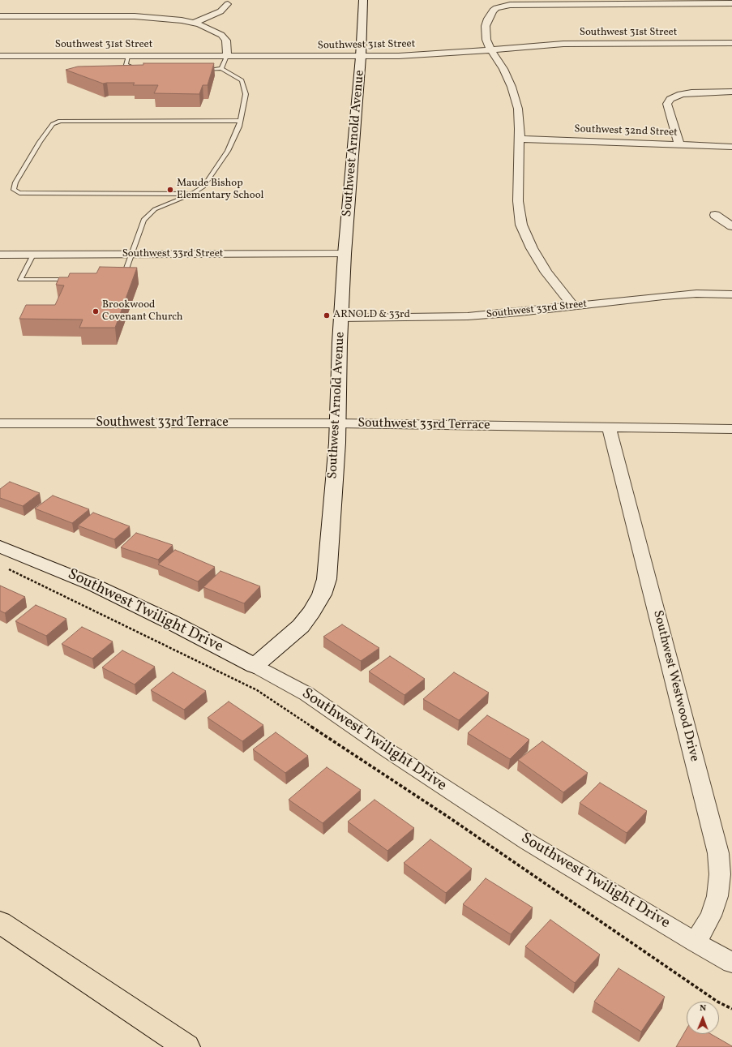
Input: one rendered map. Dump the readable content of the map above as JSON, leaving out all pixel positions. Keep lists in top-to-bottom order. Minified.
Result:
{"streets":{"street":["Southwest 31st Street","Southwest 32nd Street","Southwest Arnold Avenue","Southwest 33rd Street","Southwest 33rd Terrace","Southwest Twilight Drive","Southwest Westwood Drive"]},"crossings":[["Southwest 31st Street","Southwest Arnold Avenue"],["Southwest Arnold Avenue","Southwest 33rd Street"],["Southwest Arnold Avenue","Southwest 33rd Terrace"],["Southwest Arnold Avenue","Southwest Twilight Drive"],["Southwest 33rd Terrace","Southwest Westwood Drive"],["Southwest Twilight Drive","Southwest Westwood Drive"]],"places":["Maude Bishop Elementary School","Brookwood Covenant Church","ARNOLD & 33rd"],"north":"top"}
